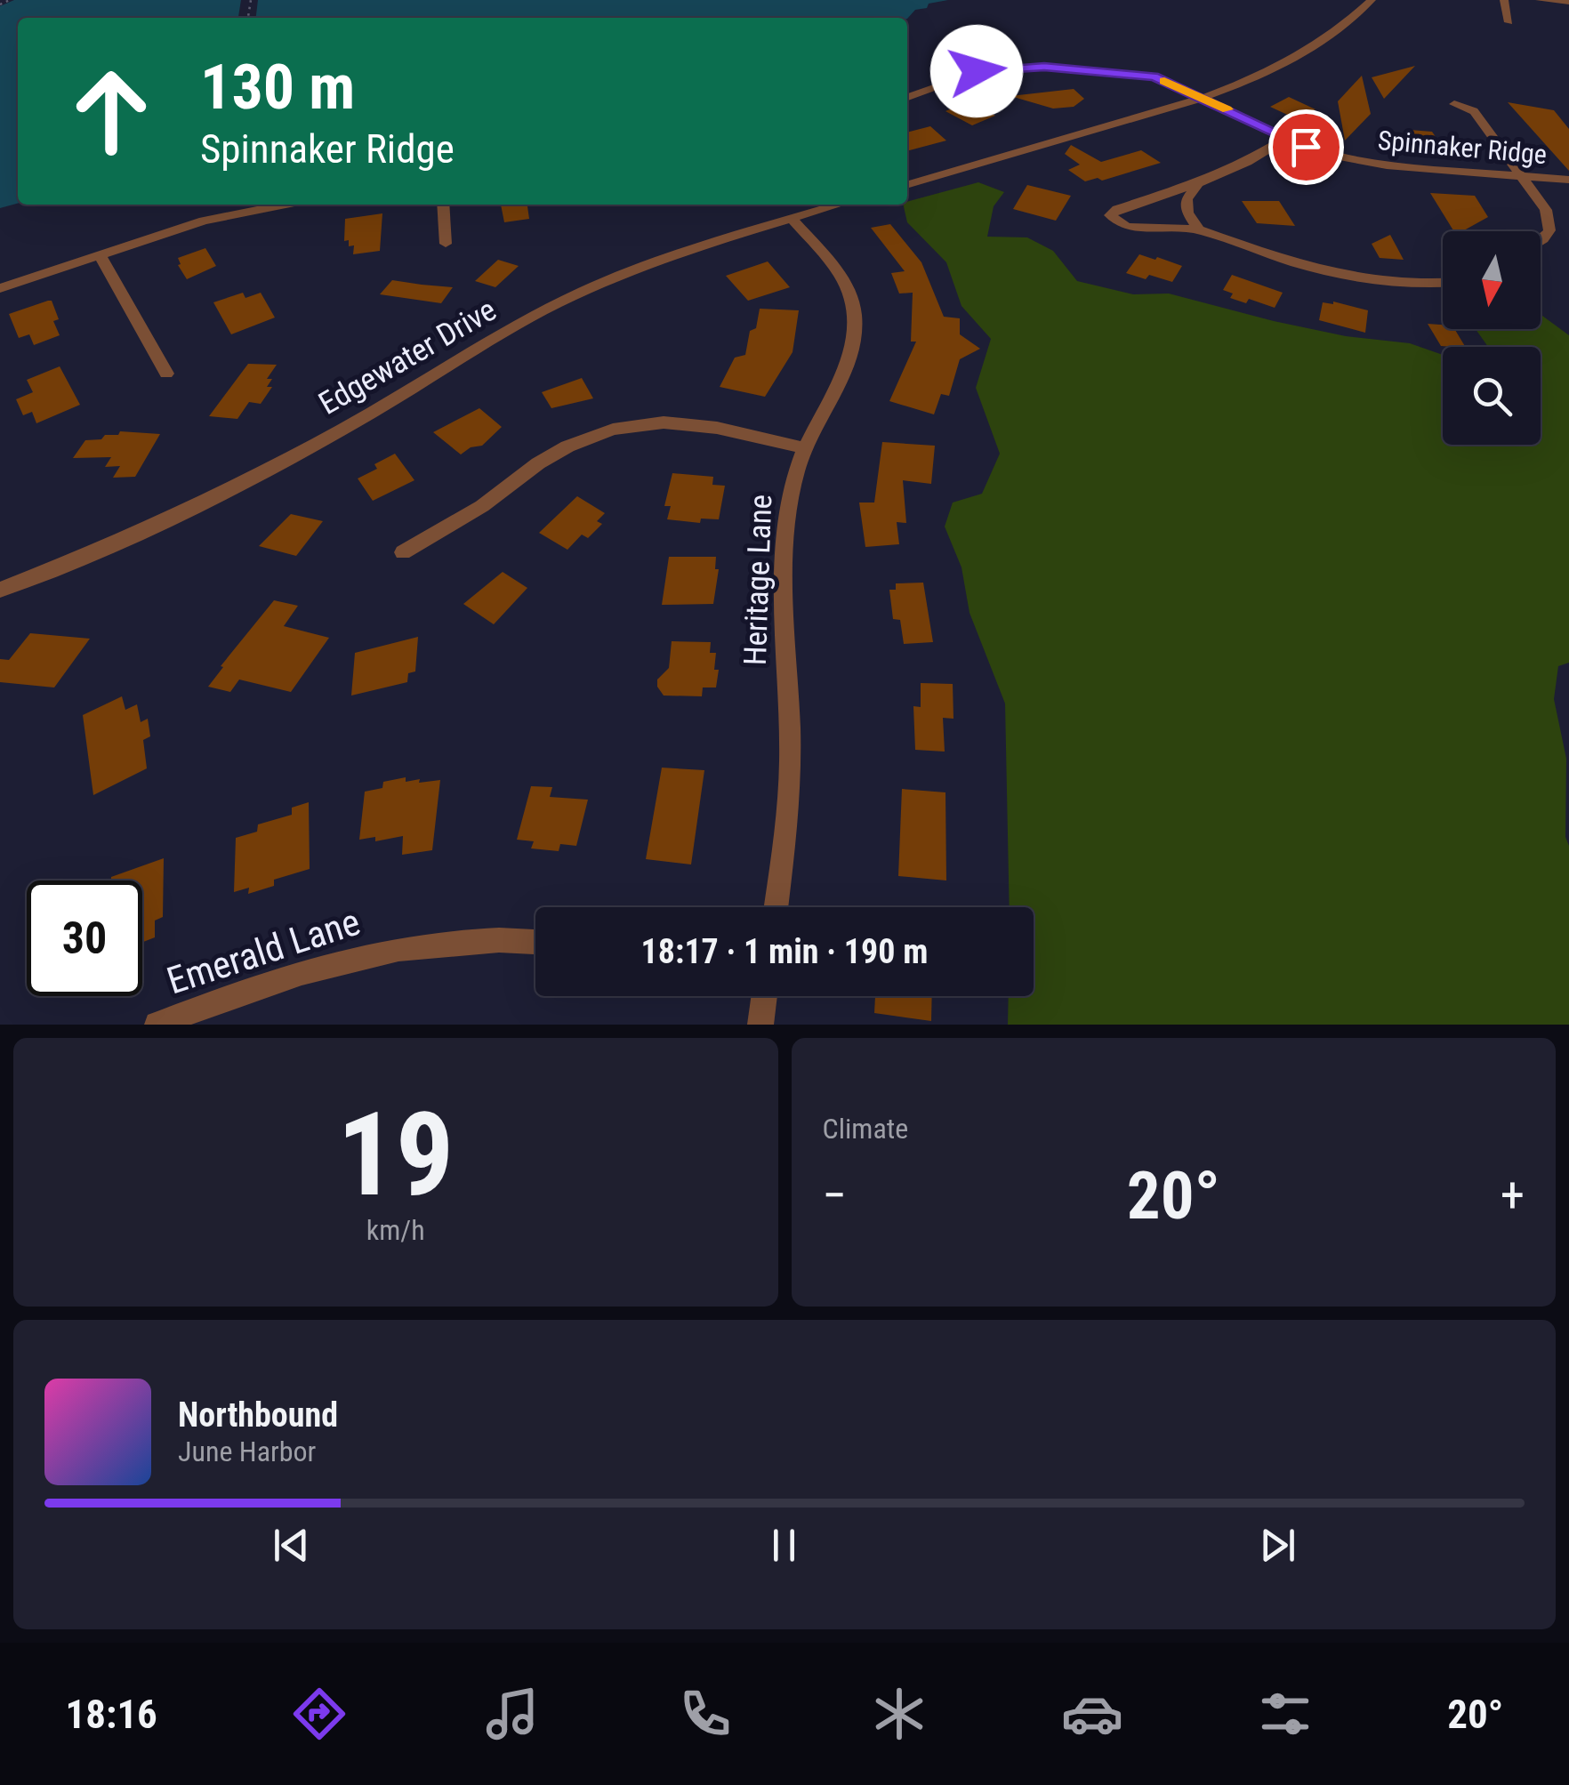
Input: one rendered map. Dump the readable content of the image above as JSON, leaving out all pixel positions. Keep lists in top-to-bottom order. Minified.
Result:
{"streets":{"street":["Spinnaker Ridge","Edgewater Drive","Heritage Lane","Emerald Lane"]},"crossings":[["Edgewater Drive","Heritage Lane"]],"north":"bottom","page":{"turn":["130 m","Spinnaker Ridge"],"limit":"30","trip":"18:17 · 1 min · 190 m","tile":[["19","km/h"],"Climate"],"heat":["−","20°","+"],"song":["Northbound","June Harbor"],"tabs":["18:16","20°"]}}
